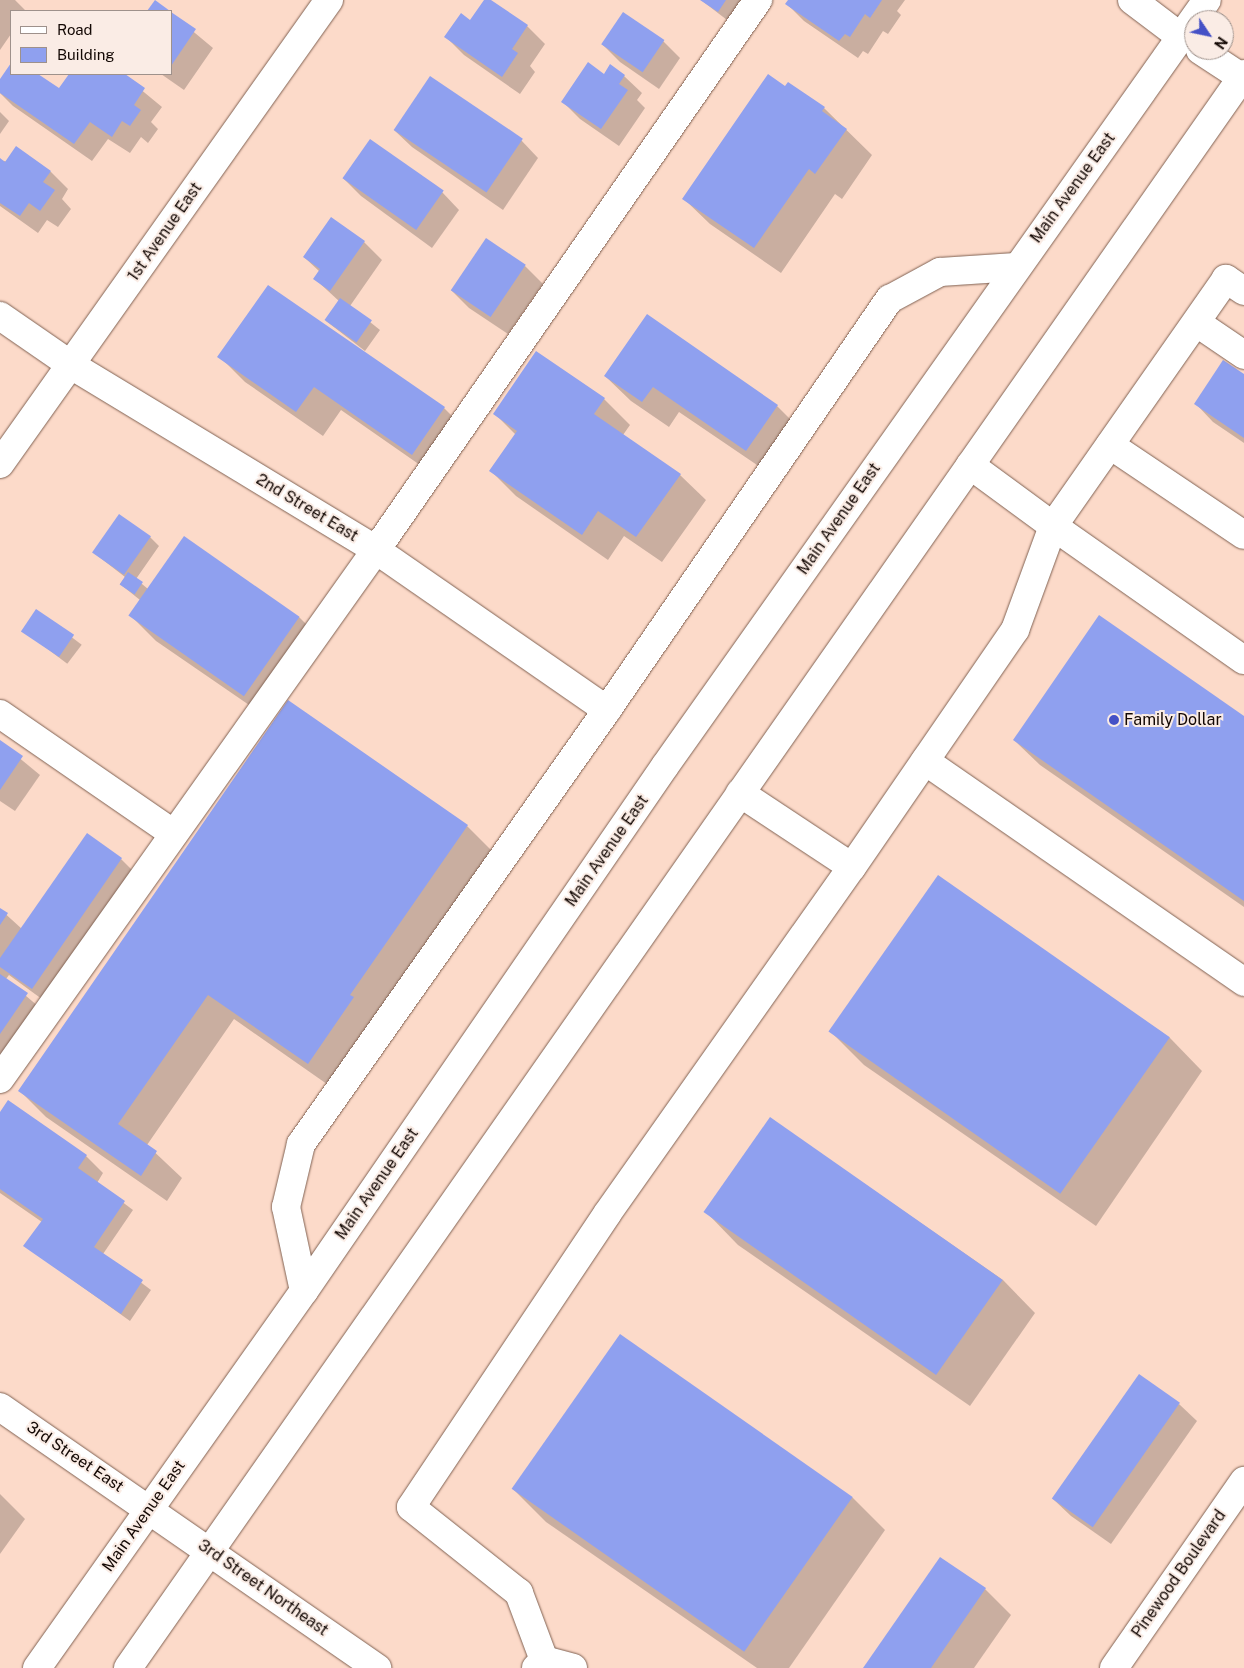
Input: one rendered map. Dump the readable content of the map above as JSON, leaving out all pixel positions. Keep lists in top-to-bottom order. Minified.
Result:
{"streets":{"street":["Main Avenue East","1st Avenue East","2nd Street East","3rd Street East","Pinewood Boulevard","3rd Street Northeast"]},"crossings":[["Main Avenue East","3rd Street East"],["Main Avenue East","3rd Street Northeast"],["1st Avenue East","2nd Street East"],["3rd Street East","3rd Street Northeast"]],"places":["Family Dollar"],"legend":["Road","Building"],"north":"bottom right"}
